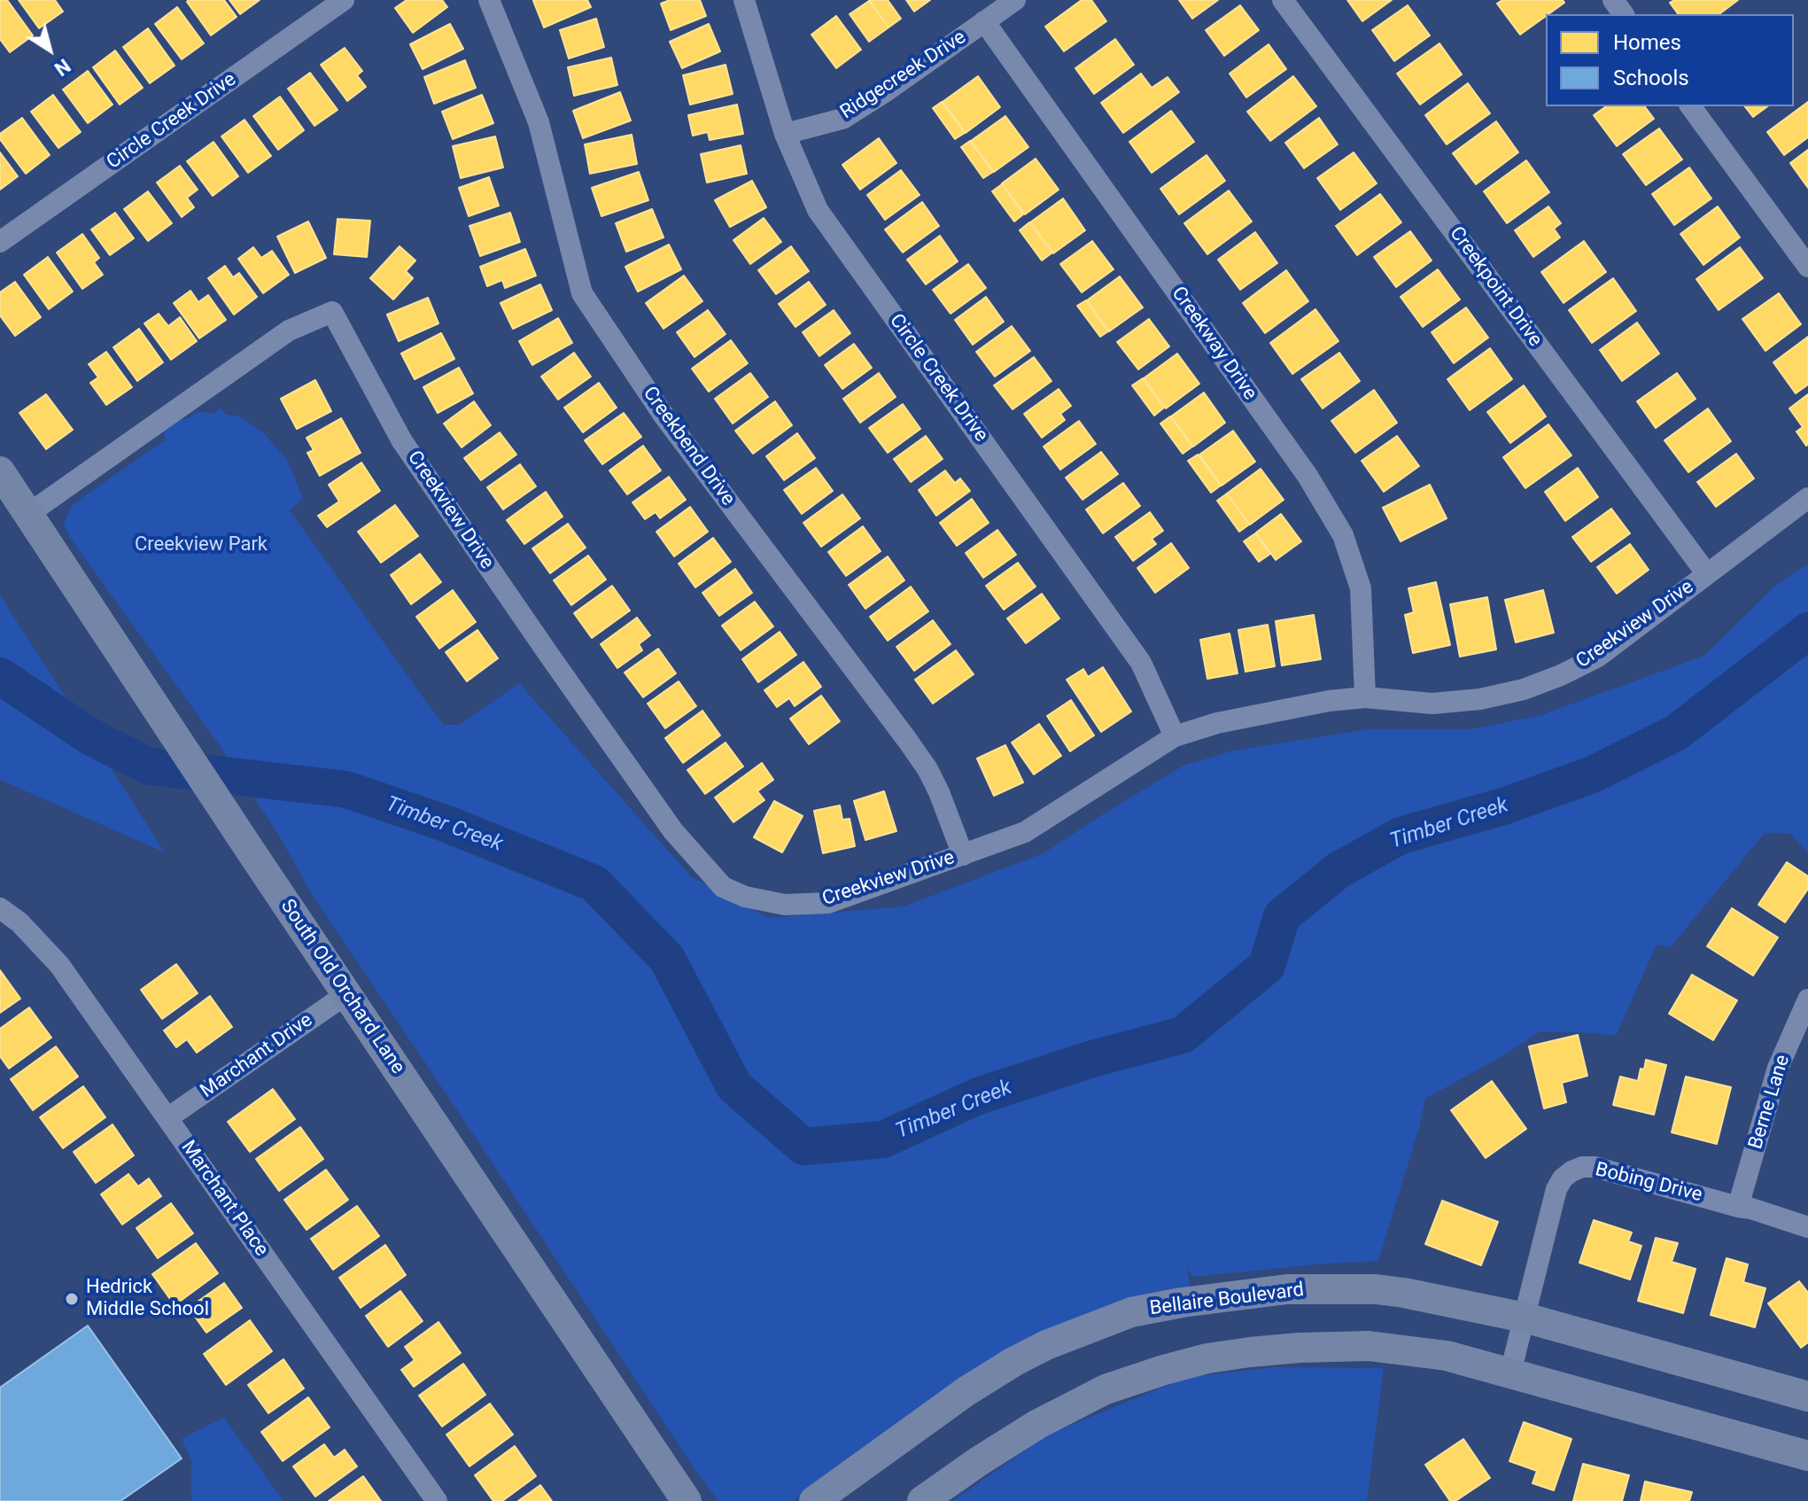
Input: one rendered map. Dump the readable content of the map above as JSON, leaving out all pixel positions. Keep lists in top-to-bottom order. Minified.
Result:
{"streets":{"main road":["South Old Orchard Lane","Bellaire Boulevard"],"street":["Ridgecreek Drive","Circle Creek Drive","Creekpoint Drive","Creekway Drive","Creekbend Drive","Creekview Drive","Marchant Drive","Berne Lane","Bobing Drive","Marchant Place"]},"crossings":[["Ridgecreek Drive","Circle Creek Drive"],["Ridgecreek Drive","Creekway Drive"],["Circle Creek Drive","Creekview Drive"],["Creekpoint Drive","Creekview Drive"],["Creekway Drive","Creekview Drive"],["Creekbend Drive","Creekview Drive"],["Creekview Drive","South Old Orchard Lane"],["South Old Orchard Lane","Marchant Drive"],["Marchant Drive","Marchant Place"],["Berne Lane","Bobing Drive"],["Bobing Drive","Bellaire Boulevard"]],"water":["Timber Creek"],"parks":["Creekview Park"],"places":["Hedrick Middle School"],"legend":["Homes","Schools"],"north":"bottom right"}
